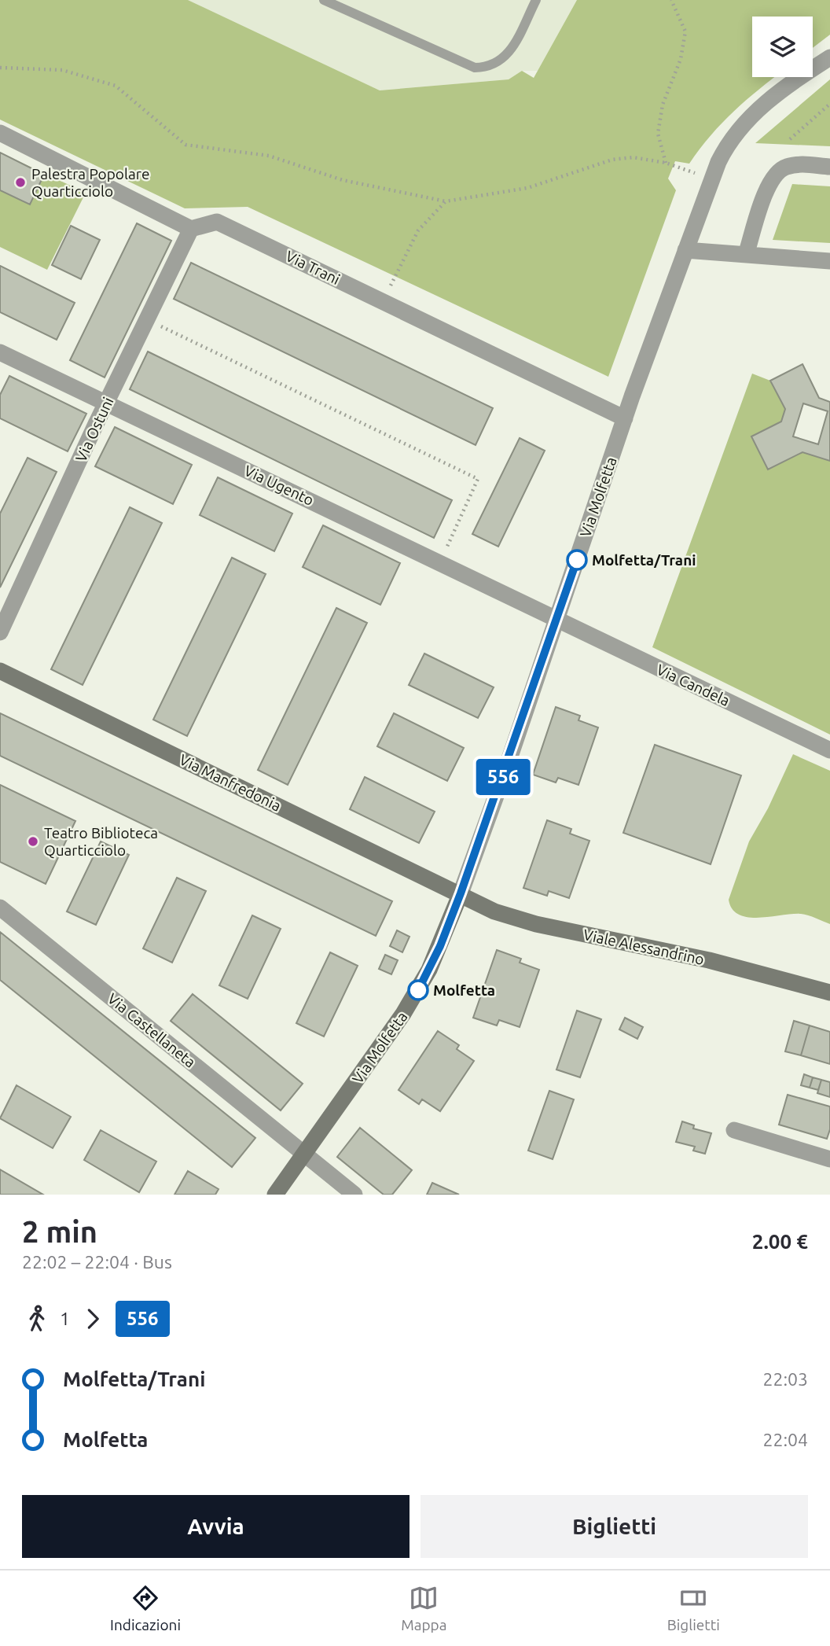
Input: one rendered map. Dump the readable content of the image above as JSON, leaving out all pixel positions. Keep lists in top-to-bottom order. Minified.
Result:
{"streets":{"street":["Via Trani","Via Ostuni","Via Ugento","Via Molfetta","Via Candela","Via Manfredonia","Viale Alessandrino","Via Castellaneta"]},"crossings":[["Via Trani","Via Ostuni"],["Via Trani","Via Molfetta"],["Via Ostuni","Via Ugento"],["Via Ugento","Via Molfetta"],["Via Ugento","Via Candela"],["Via Molfetta","Via Candela"],["Via Molfetta","Via Manfredonia"],["Via Molfetta","Viale Alessandrino"],["Via Molfetta","Via Castellaneta"],["Via Manfredonia","Viale Alessandrino"]],"places":["Palestra Popolare Quarticciolo","Molfetta/Trani","Teatro Biblioteca Quarticciolo","Molfetta"],"lines":["bus line 556"],"page":{"on_map":"556","heading":["2 min","22:02 – 22:04 · Bus","2.00 €"],"legs":["1","556"],"list":[{"name":"Molfetta/Trani","value":"22:03"},{"name":"Molfetta","value":"22:04"}],"buttons":["Avvia","Biglietti"],"tabs":["Indicazioni","Mappa","Biglietti"]}}
